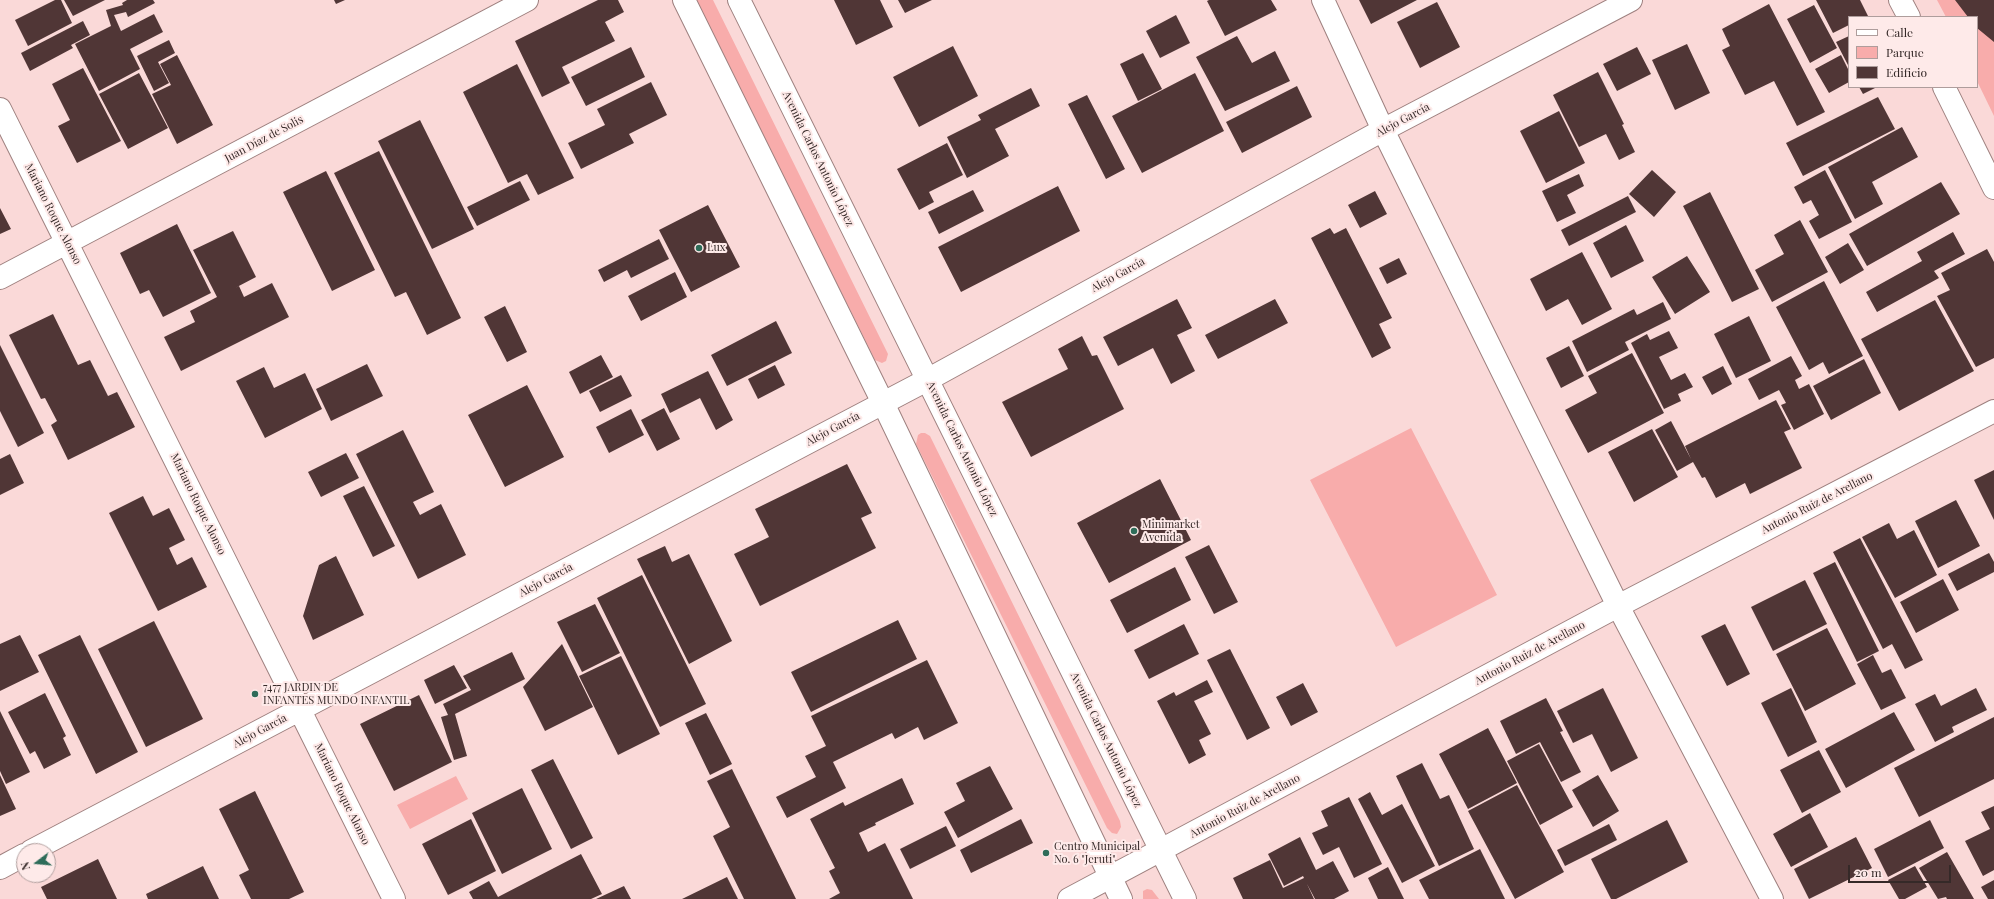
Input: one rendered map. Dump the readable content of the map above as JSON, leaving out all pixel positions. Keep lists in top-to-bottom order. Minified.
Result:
{"streets":{"street":["Alejo García","Juan Díaz de Solis","Avenida Carlos Antonio López","Mariano Roque Alonso","Antonio Ruiz de Arellano"]},"crossings":[["Alejo García","Avenida Carlos Antonio López"],["Alejo García","Mariano Roque Alonso"],["Juan Díaz de Solis","Mariano Roque Alonso"],["Avenida Carlos Antonio López","Antonio Ruiz de Arellano"]],"places":["Lux","Minimarket Avenida","7477 JARDIN DE INFANTES MUNDO INFANTIL","Centro Municipal No. 6 \"Jeruti\""],"legend":["Calle","Parque","Edificio"],"scale_bar":"20 m","north":"left"}
